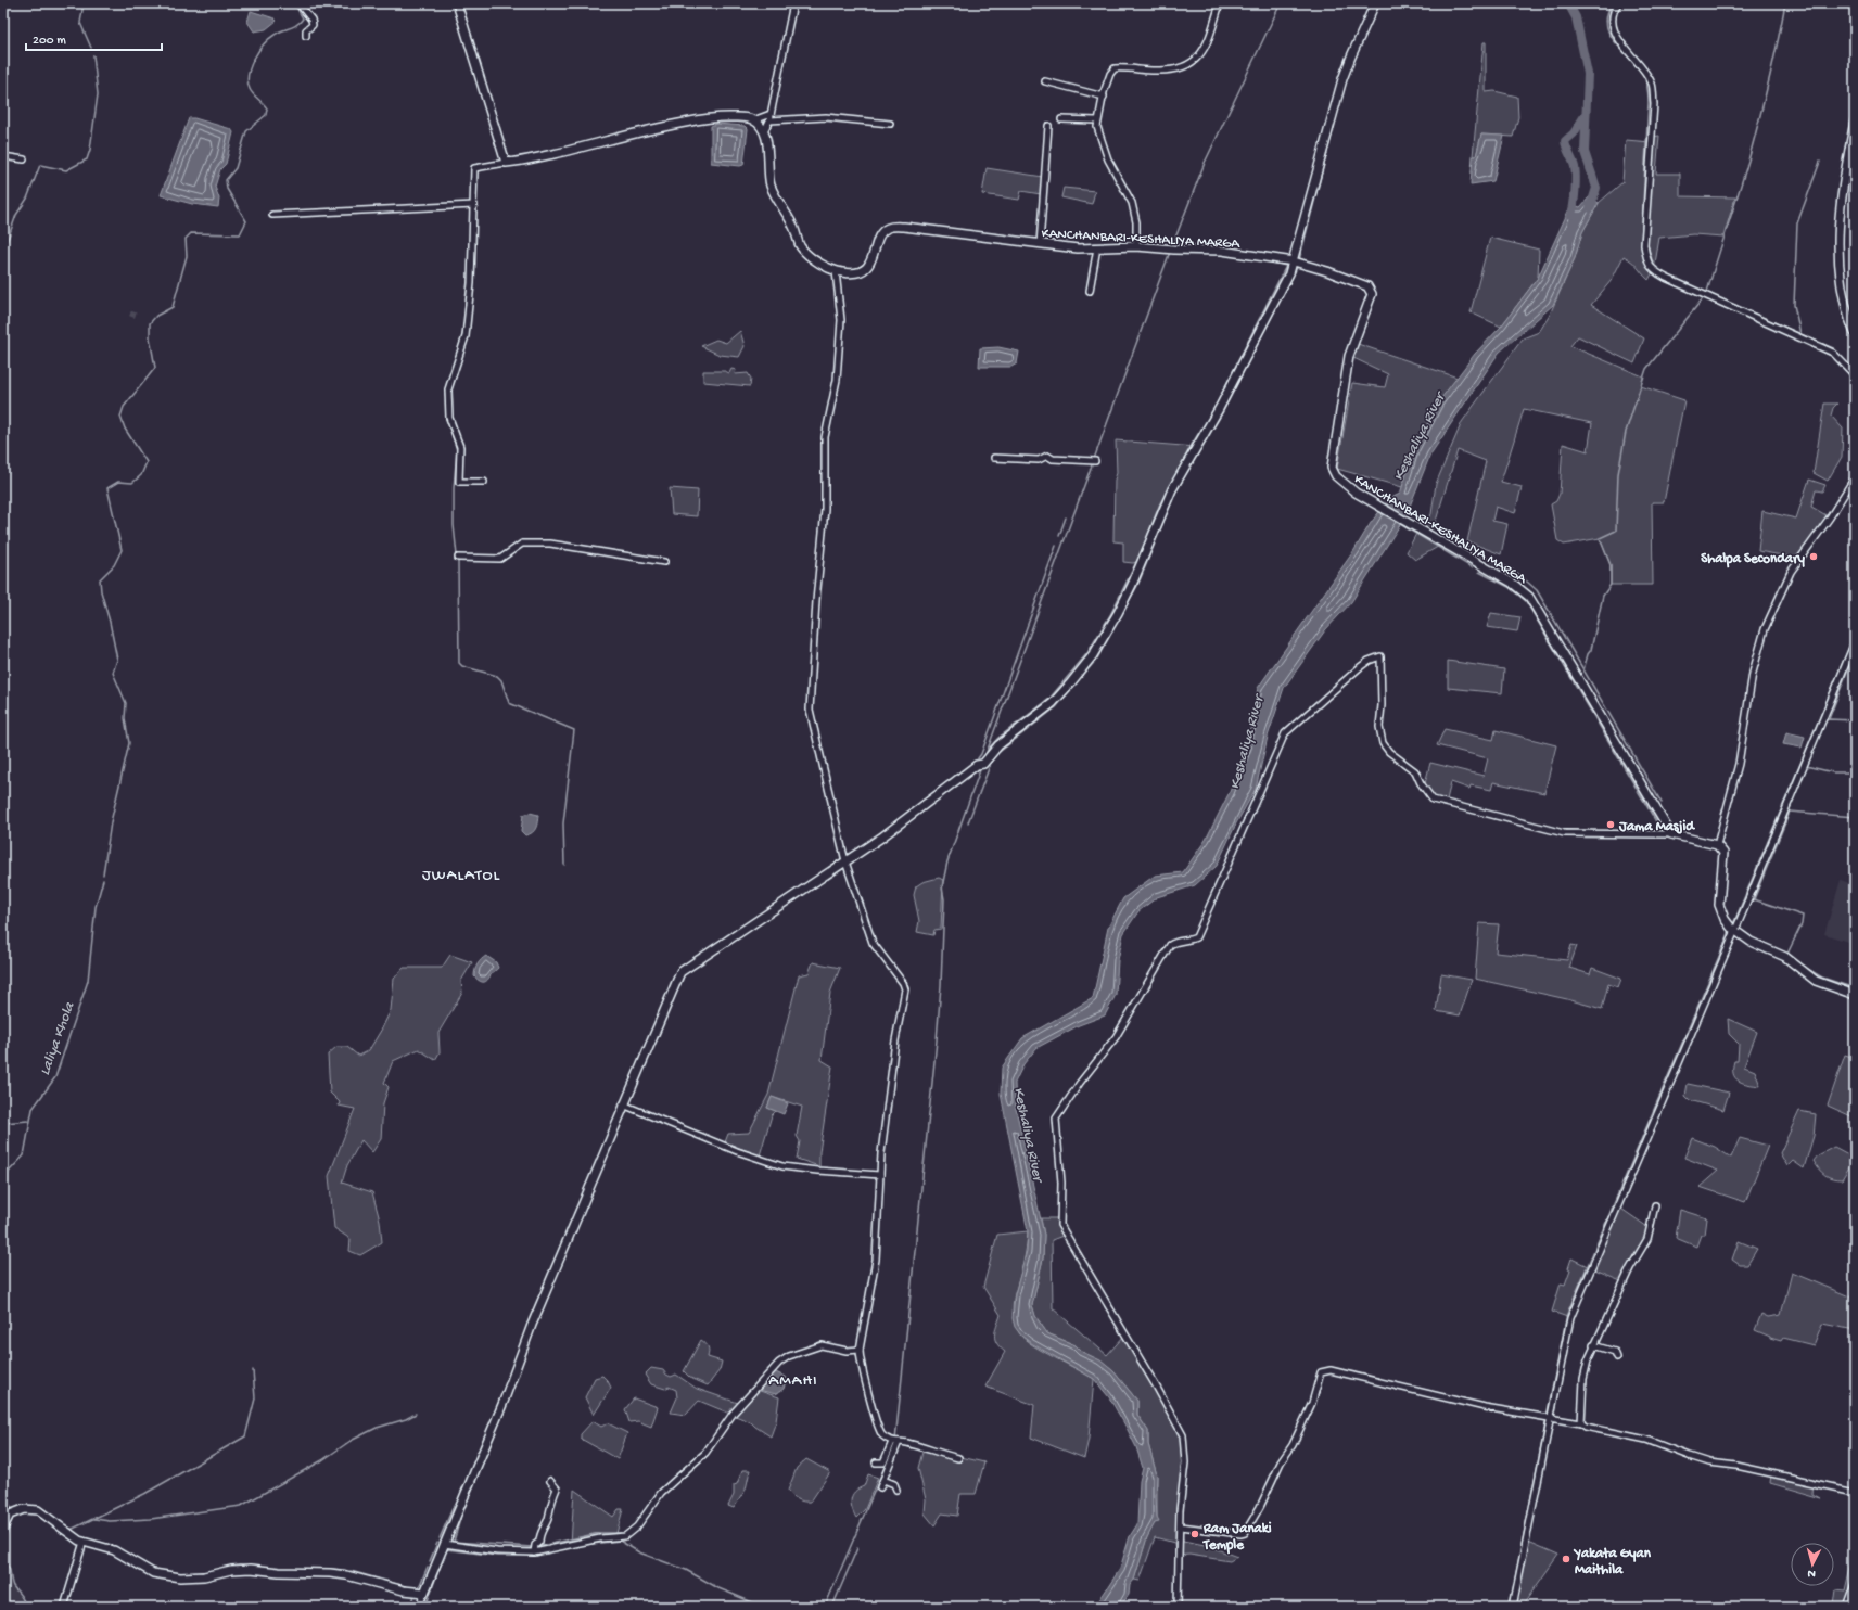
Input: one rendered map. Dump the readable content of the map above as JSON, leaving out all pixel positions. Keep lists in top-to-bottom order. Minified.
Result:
{"streets":{"street":["KANCHANBARI-KESHALIYA MARGA"]},"districts":["JWALATOL","AMAHI"],"water":["Keshaliya River","Laliya Khola"],"places":["Shalpa Secondary","Jama Masjid","Ram Janaki Temple","Yakata Gyan Maithila"],"scale_bar":"200 m","north":"bottom"}
